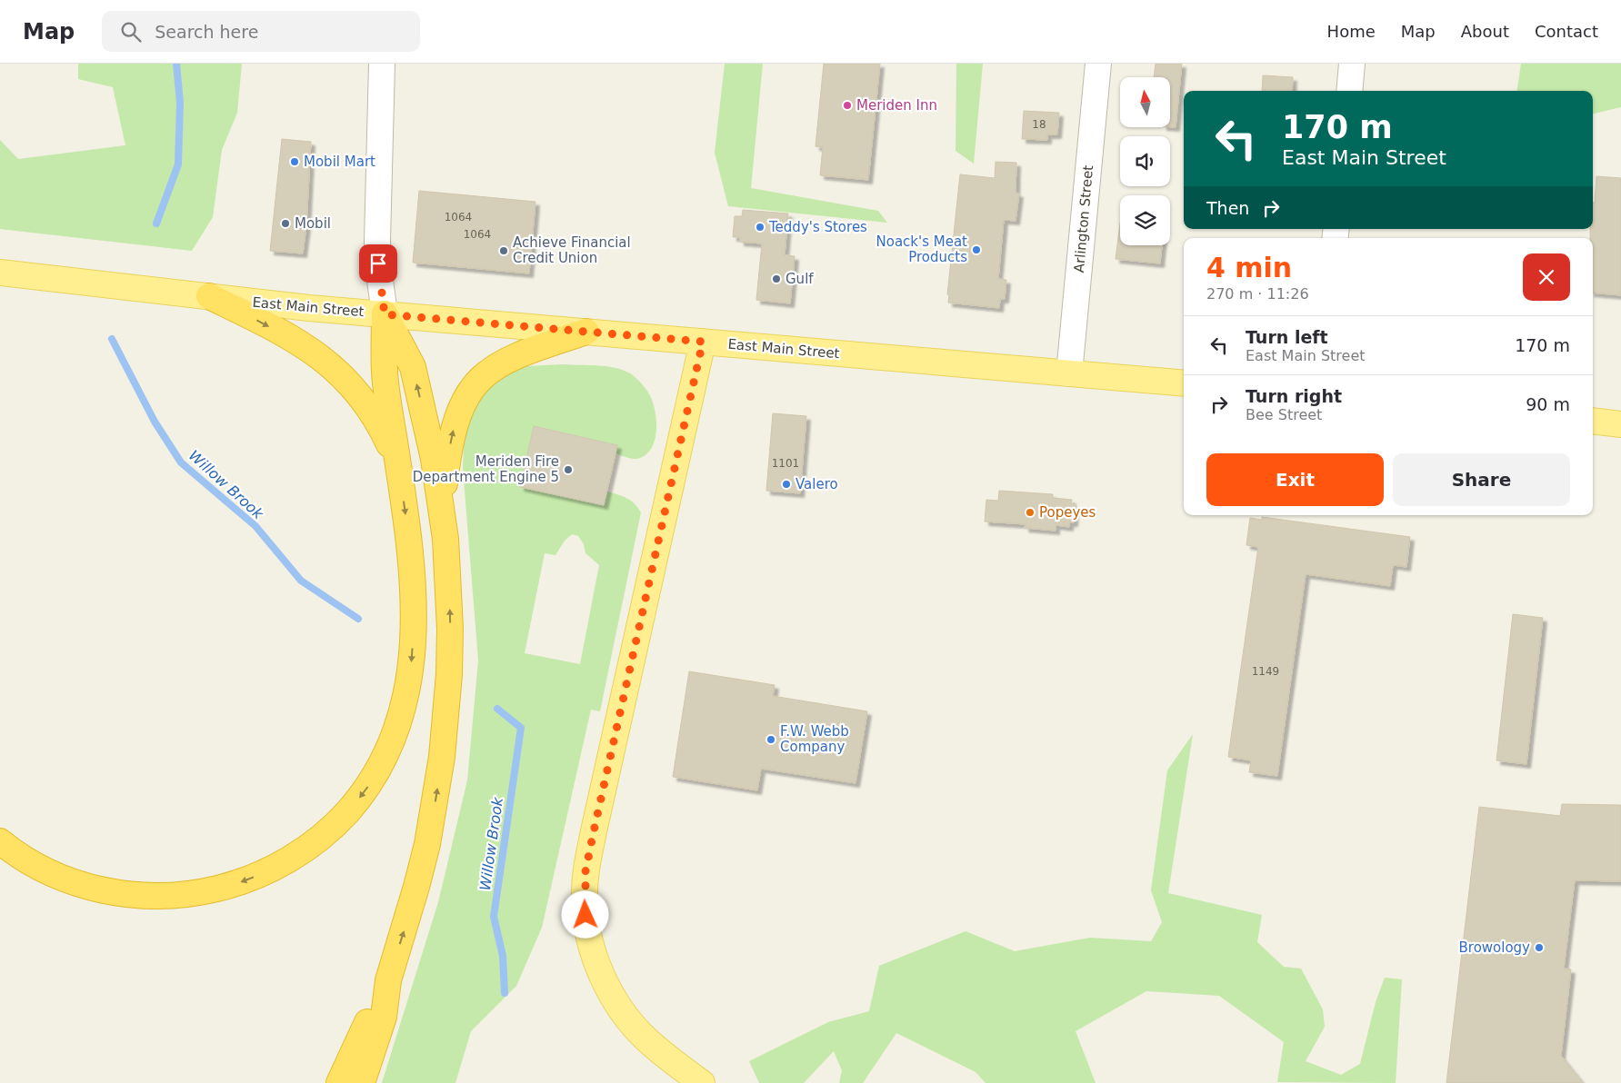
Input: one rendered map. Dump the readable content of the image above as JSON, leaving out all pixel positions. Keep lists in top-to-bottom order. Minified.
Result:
{"streets":{"main road":["East Main Street"],"street":["Arlington Street"]},"crossings":[["Arlington Street","East Main Street"]],"water":["Willow Brook"],"places":["Meriden Inn","Mobil Mart","Mobil","Teddy's Stores","Noack's Meat Products","Achieve Financial Credit Union","Gulf","Meriden Fire Department Engine 5","Valero","Popeyes","F.W. Webb Company","Browology"],"house_numbers":["18","1064","1064","1101","1149"],"north":"top","page":{"header":"Map","search":"Search here","nav":["Home","Map","About","Contact"],"turn":["170 m","East Main Street"],"then":"Then","heading":["4 min","270 m · 11:26"],"list":[{"name":"Turn left","note":"East Main Street","value":"170 m"},{"name":"Turn right","note":"Bee Street","value":"90 m"}],"buttons":["Exit","Share"]}}
